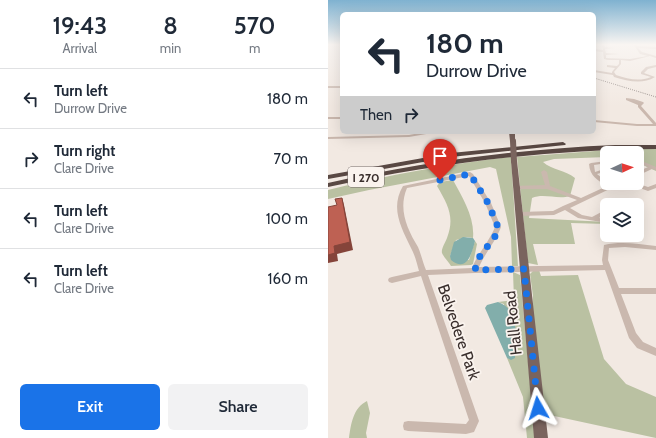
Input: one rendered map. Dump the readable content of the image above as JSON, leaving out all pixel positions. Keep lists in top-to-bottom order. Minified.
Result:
{"streets":{"highway":["I 270"],"main road":["Hall Road"],"street":["Belvedere Park"]},"north":"right","page":{"eta":["19:43","Arrival","8","min","570","m"],"turn":["180 m","Durrow Drive"],"list":[{"name":"Turn left","note":"Durrow Drive","value":"180 m"},{"name":"Turn right","note":"Clare Drive","value":"70 m"},{"name":"Turn left","note":"Clare Drive","value":"100 m"},{"name":"Turn left","note":"Clare Drive","value":"160 m"}],"then":"Then","buttons":["Exit","Share"]}}
